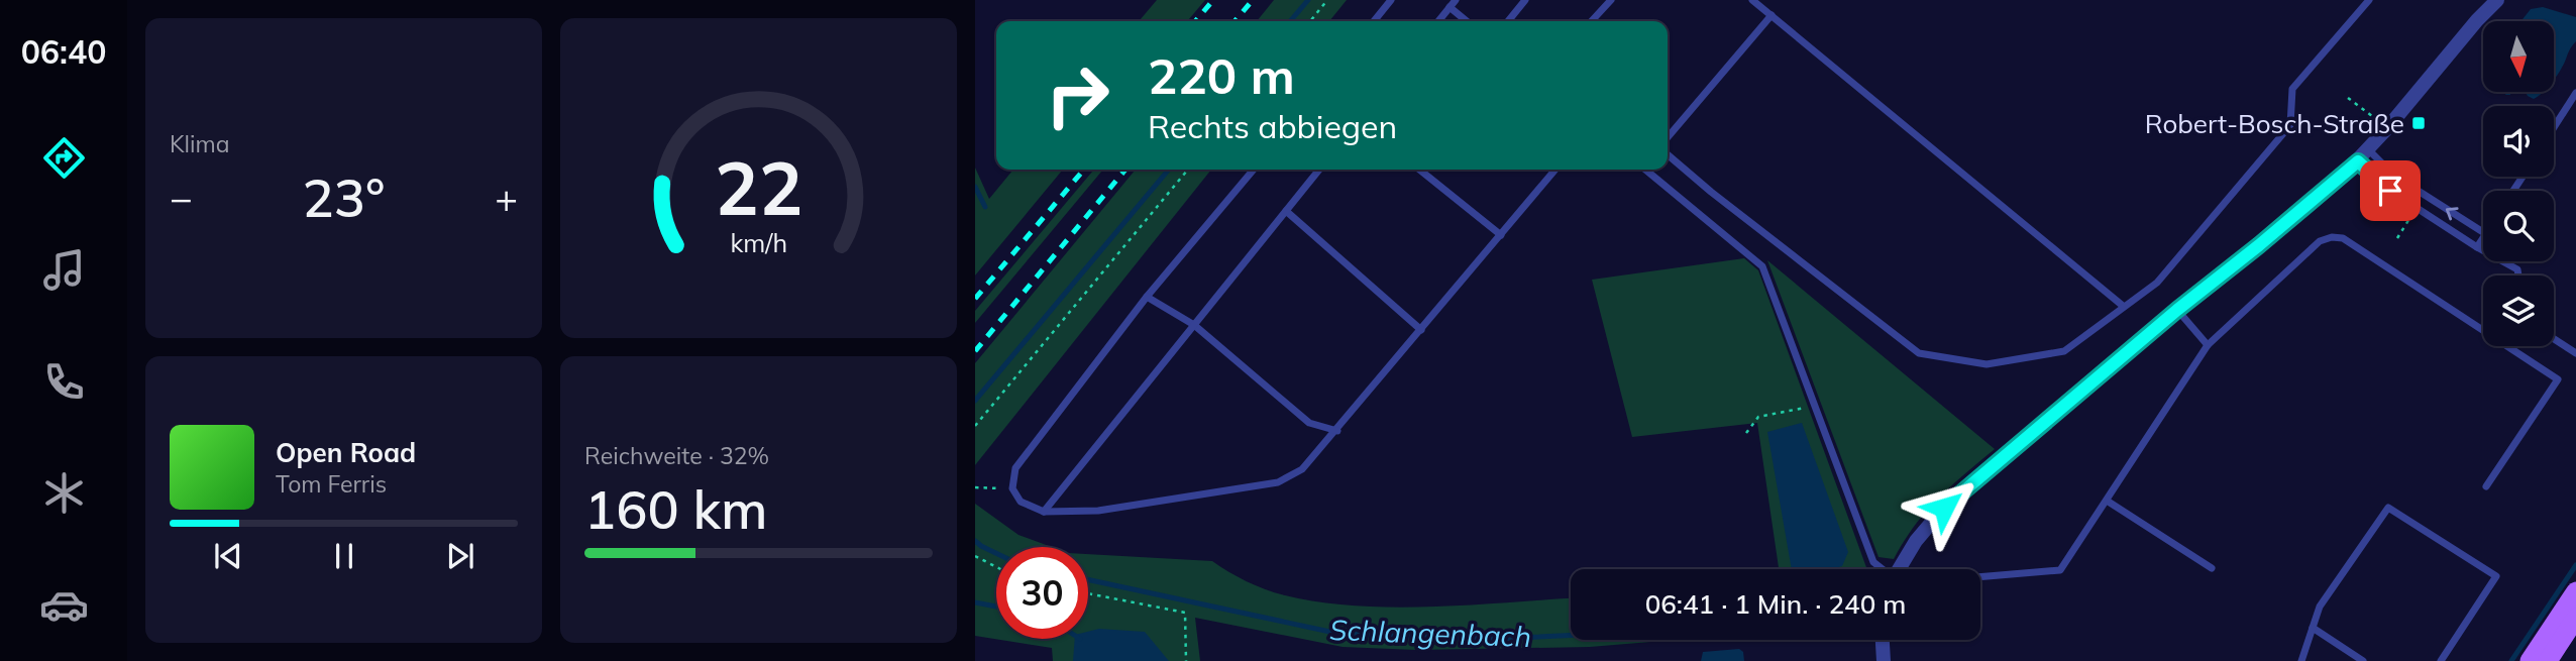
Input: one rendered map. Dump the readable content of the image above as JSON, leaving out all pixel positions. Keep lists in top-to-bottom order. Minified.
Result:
{"water":["Schlangenbach"],"places":{"transit":["Robert-Bosch-Straße"]},"north":"bottom","page":{"tabs":"06:40","tile":["Klima",["Reichweite · 32%","160 km"]],"turn":["220 m","Rechts abbiegen"],"heat":["−","23°","+"],"song":["Open Road","Tom Ferris"],"limit":"30","trip":"06:41 · 1 Min. · 240 m","gauge":["22","km/h"]}}
